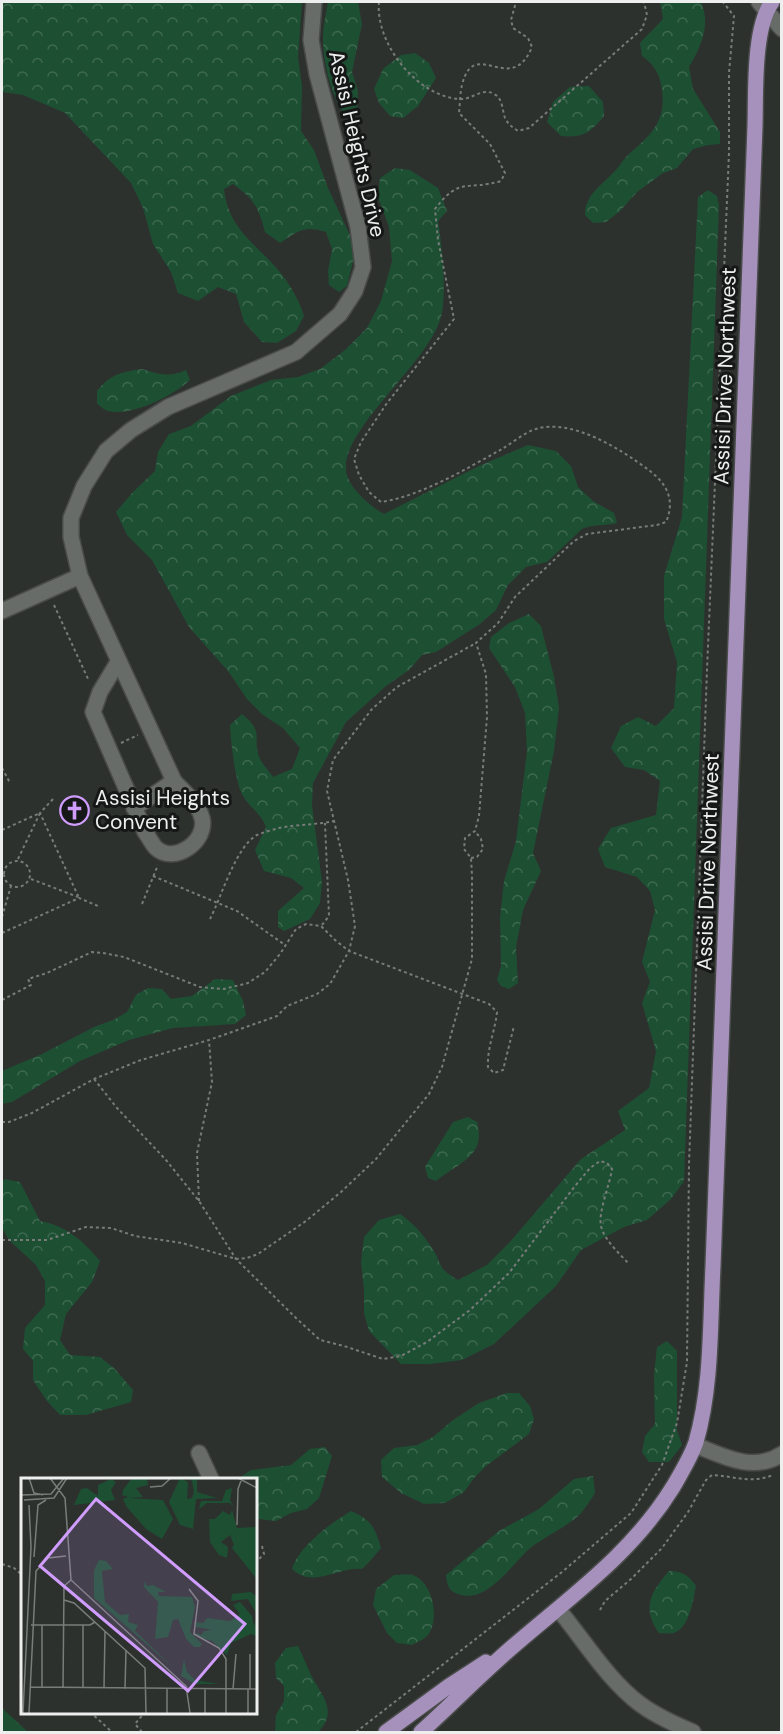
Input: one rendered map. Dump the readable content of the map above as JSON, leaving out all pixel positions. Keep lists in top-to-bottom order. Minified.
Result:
{"streets":{"main road":["Assisi Drive Northwest"],"street":["Assisi Heights Drive"]},"places":{"church":["Assisi Heights Convent"]}}
